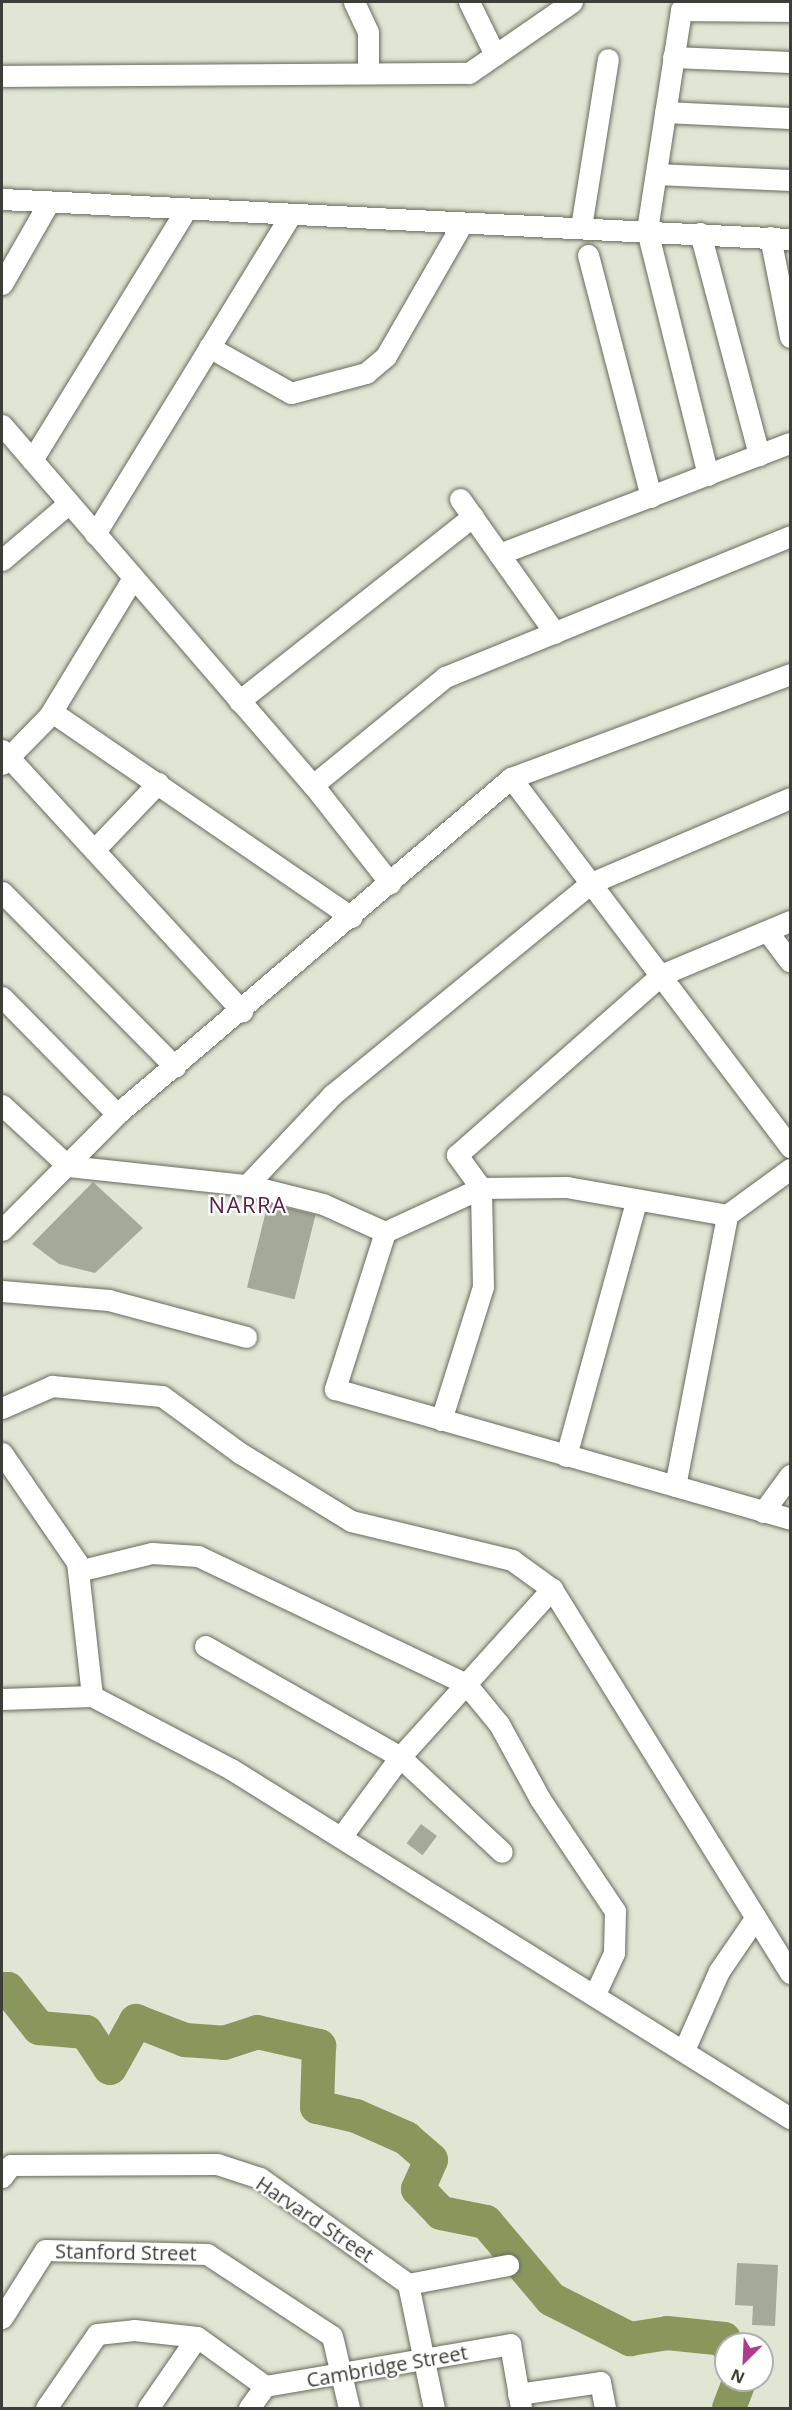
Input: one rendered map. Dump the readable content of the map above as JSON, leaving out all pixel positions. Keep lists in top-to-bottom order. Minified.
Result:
{"streets":{"street":["Harvard Street","Stanford Street","Cambridge Street"]},"crossings":[["Stanford Street","Cambridge Street"]],"districts":["NARRA"],"north":"bottom left"}
